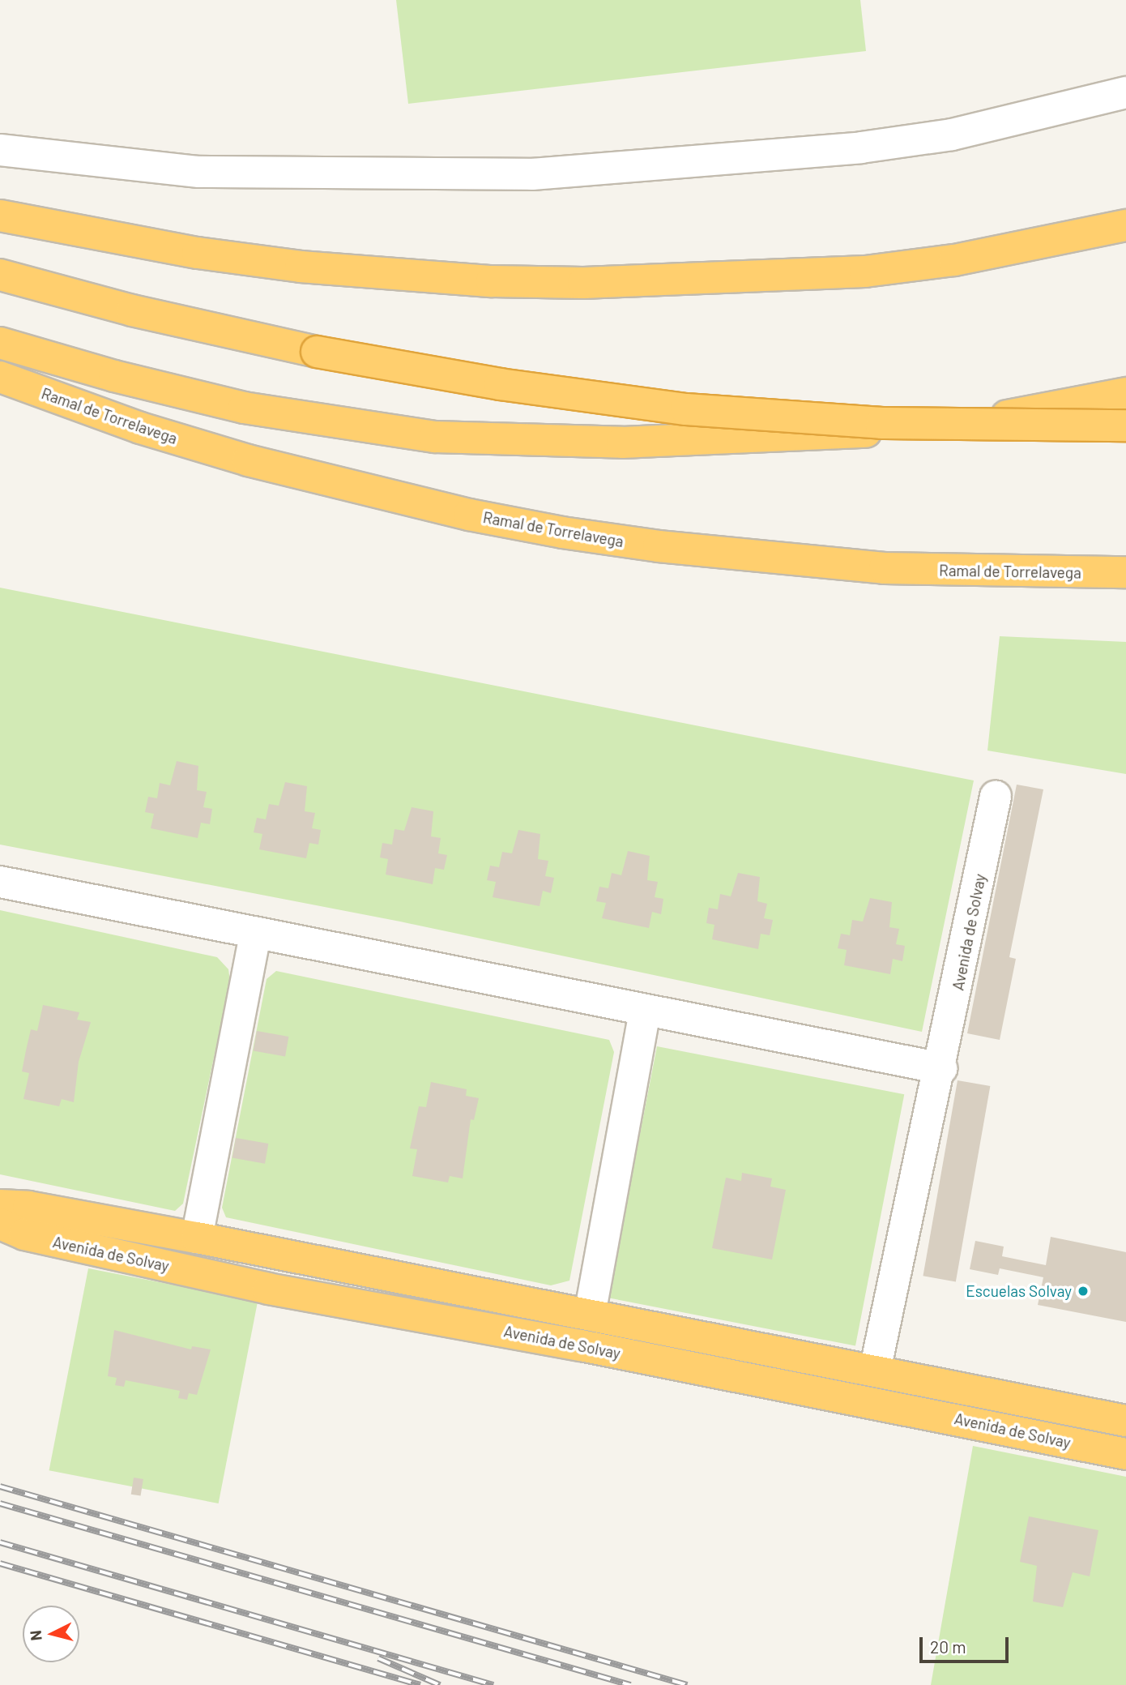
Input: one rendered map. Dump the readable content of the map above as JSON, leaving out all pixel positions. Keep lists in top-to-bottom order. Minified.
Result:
{"streets":{"highway":["Ramal de Torrelavega","Avenida de Solvay"]},"places":["Escuelas Solvay"],"scale_bar":"20 m","north":"left"}
